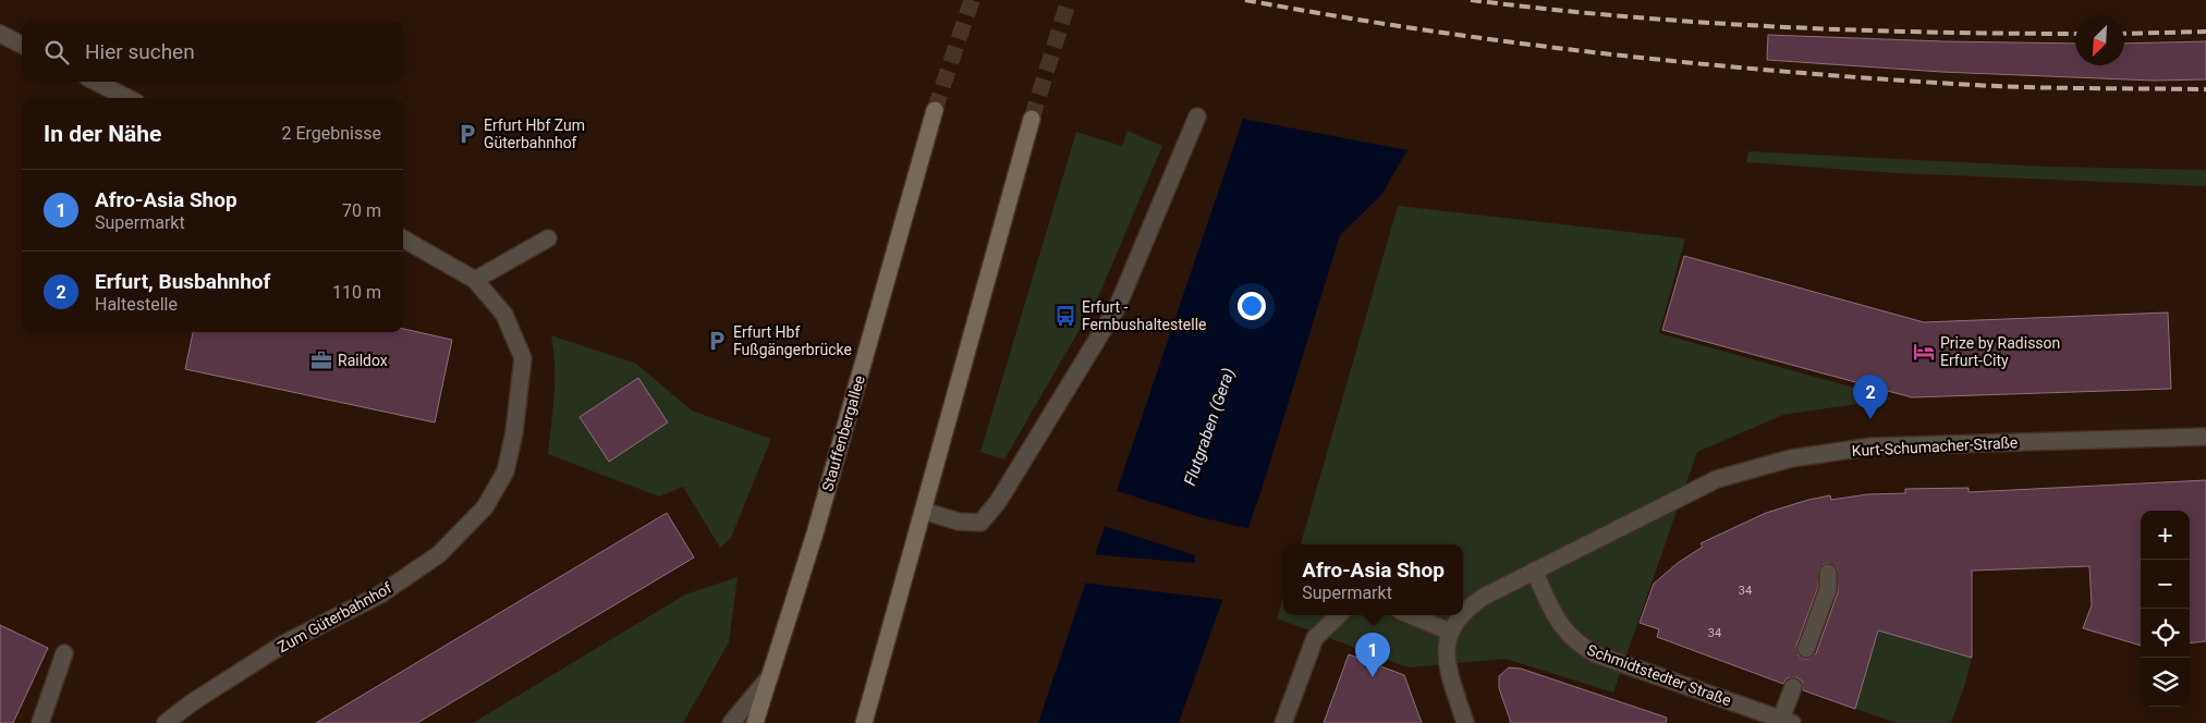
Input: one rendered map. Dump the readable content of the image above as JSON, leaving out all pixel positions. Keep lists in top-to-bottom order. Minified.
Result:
{"streets":{"main road":["Stauffenbergallee"],"street":["Kurt-Schumacher-Straße","Zum Güterbahnhof","Schmidtstedter Straße"]},"crossings":[["Kurt-Schumacher-Straße","Schmidtstedter Straße"]],"water":["Flutgraben (Gera)"],"places":{"parking":["Erfurt Hbf Zum Güterbahnhof","Erfurt Hbf Fußgängerbrücke"],"bus stop":["Erfurt - Fernbushaltestelle"],"hotel":["Prize by Radisson Erfurt-City"],"office":["Raildox"]},"house_numbers":["34","34"],"north":"bottom left","page":{"search":"Hier suchen","heading":["In der Nähe","2 Ergebnisse"],"list":[{"mark":"1","name":"Afro-Asia Shop","note":"Supermarkt","value":"70 m"},{"mark":"2","name":"Erfurt, Busbahnhof","note":"Haltestelle","value":"110 m"}],"pins":["2","1"],"map_buttons":["+","−"],"popup":["Afro-Asia Shop","Supermarkt"]}}
